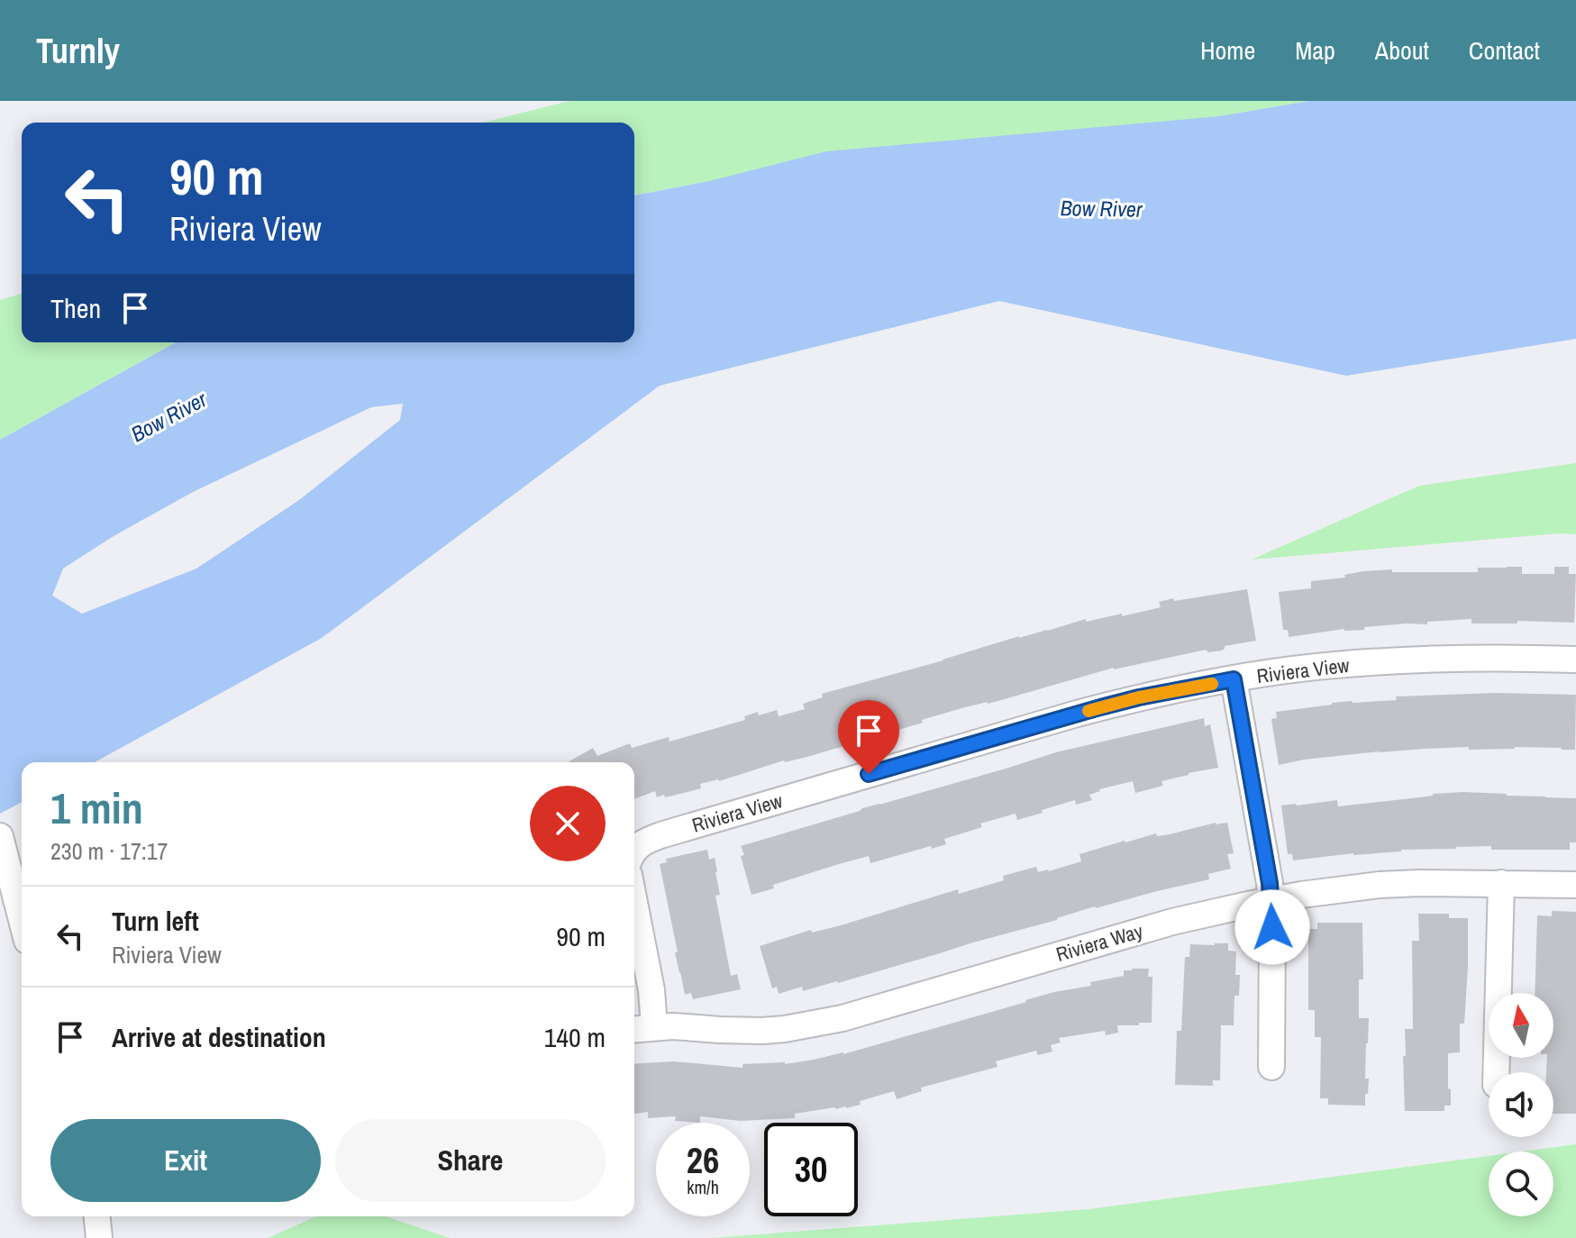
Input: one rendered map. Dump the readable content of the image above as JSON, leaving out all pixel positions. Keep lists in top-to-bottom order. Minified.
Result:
{"streets":{"street":["Riviera View","Riviera Way"]},"water":["Bow River"],"north":"top","page":{"header":"Turnly","nav":["Home","Map","About","Contact"],"turn":["90 m","Riviera View"],"then":"Then","heading":["1 min","230 m · 17:17"],"list":[{"name":"Turn left","note":"Riviera View","value":"90 m"},{"name":"Arrive at destination","value":"140 m"}],"buttons":["Exit","Share"],"speed":"26 km/h","limit":"30"}}
